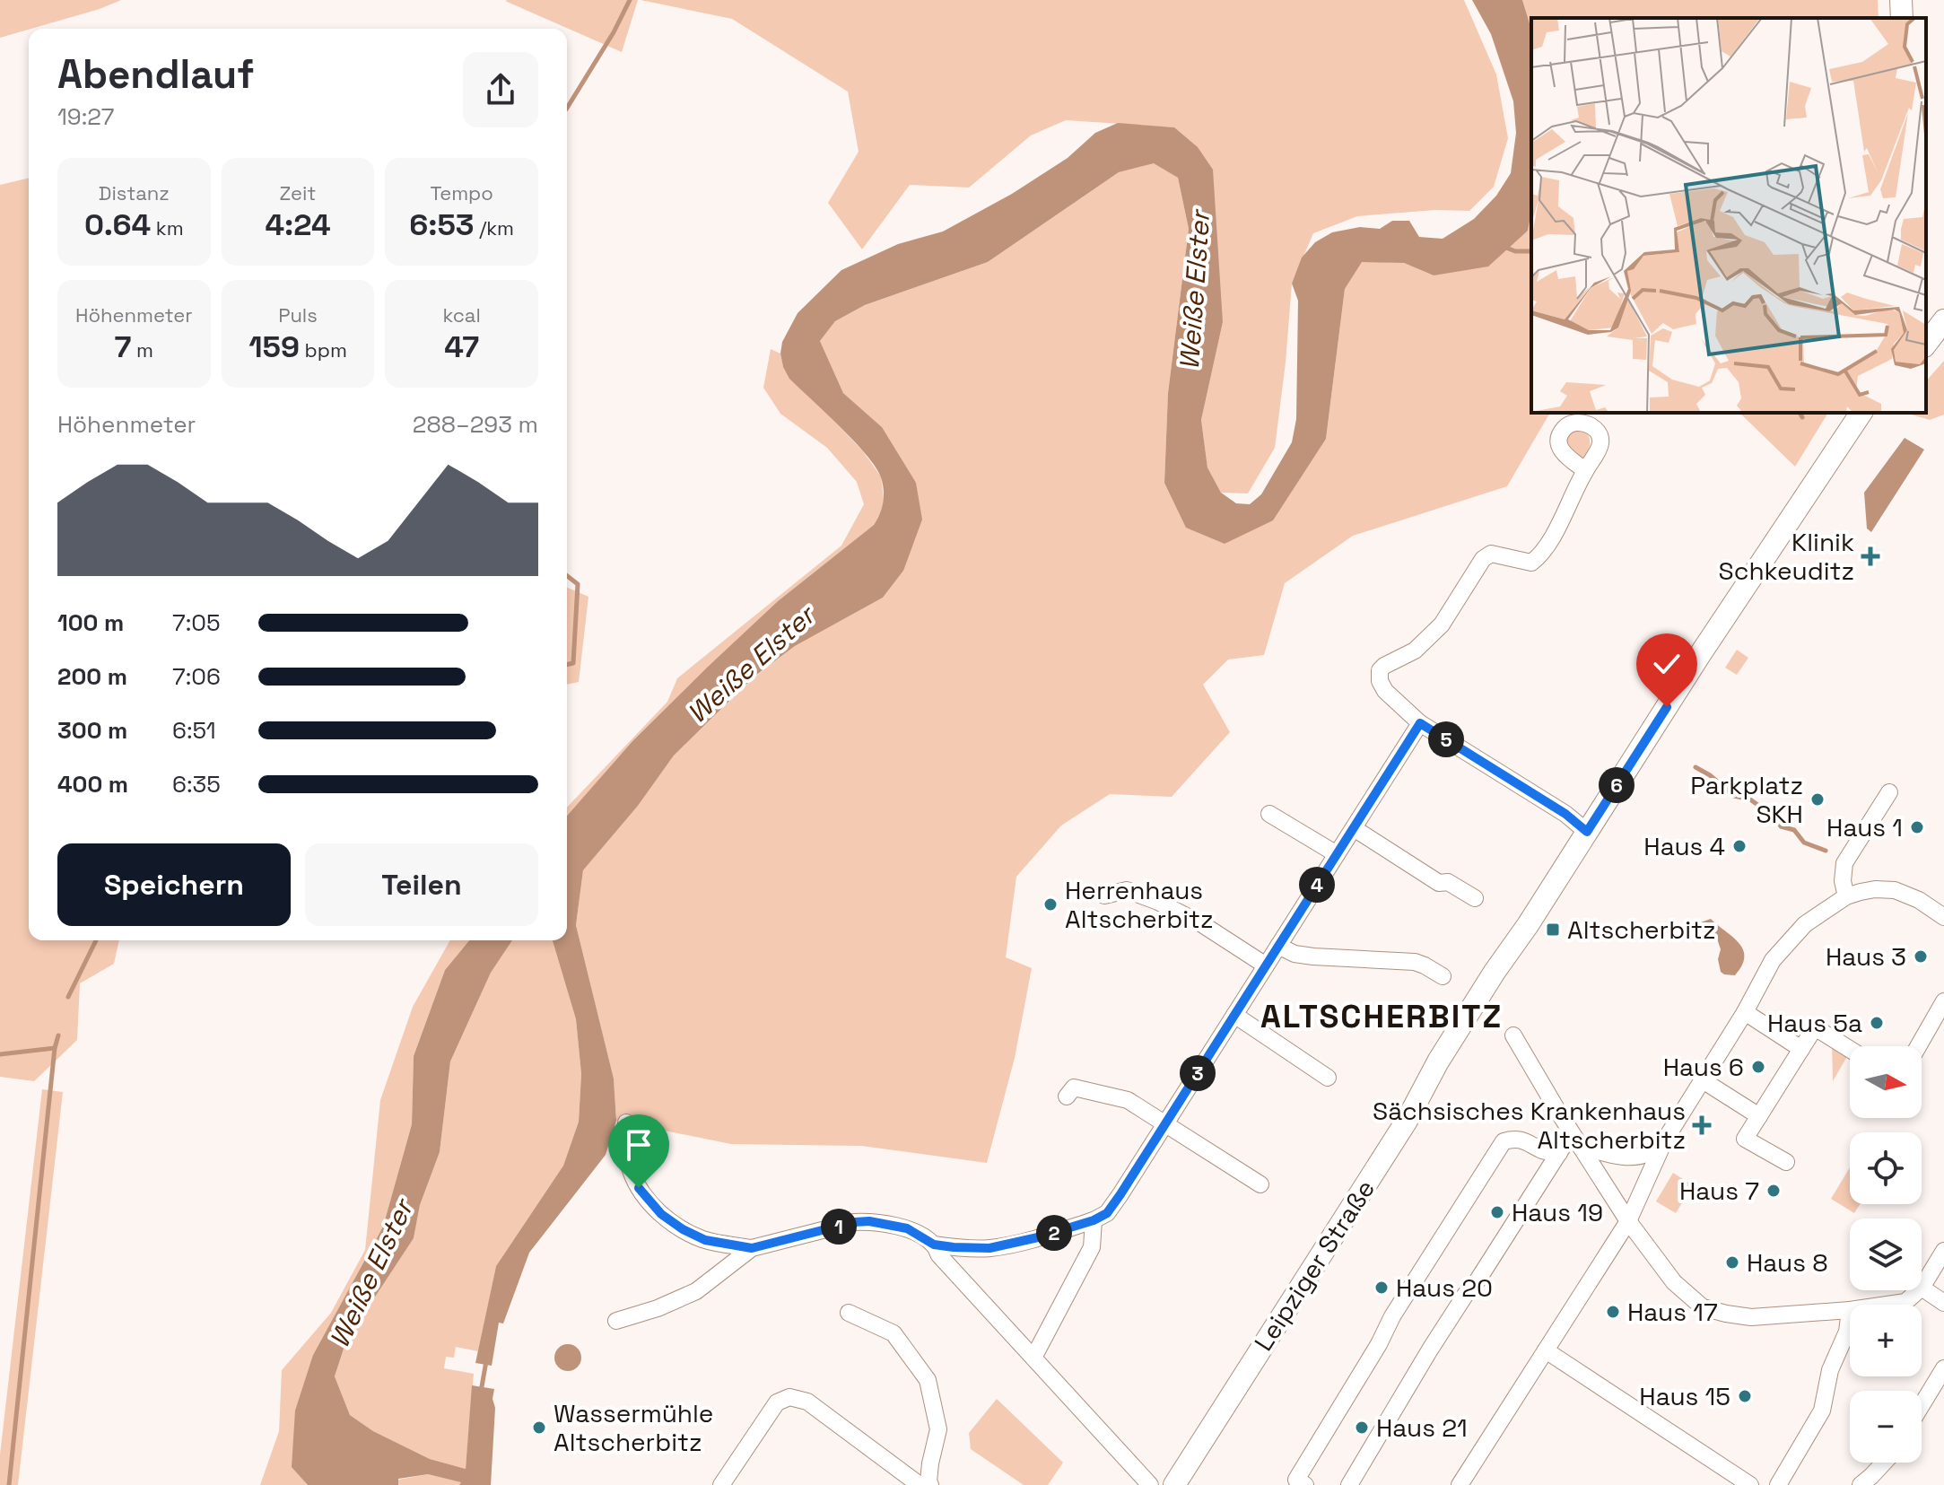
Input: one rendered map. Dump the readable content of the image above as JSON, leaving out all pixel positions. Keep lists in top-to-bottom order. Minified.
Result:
{"streets":{"street":["Leipziger Straße"]},"districts":["ALTSCHERBITZ"],"water":["Weiße Elster"],"places":{"health":["Klinik Schkeuditz","Sächsisches Krankenhaus Altscherbitz"],"other":["Parkplatz SKH","Haus 1","Haus 4","Herrenhaus Altscherbitz","Haus 3","Haus 5a","Haus 6","Haus 7","Haus 19","Haus 8","Haus 20","Haus 17","Haus 15","Wassermühle Altscherbitz","Haus 21"],"transit":["Altscherbitz"]},"north":"right","page":{"heading":["Abendlauf","19:27"],"stats":[["Distanz","0.64 km"],["Zeit","4:24"],["Tempo","6:53 /km"],["Höhenmeter","7 m"],["Puls","159 bpm"],["kcal","47"]],"chart":["Höhenmeter","288–293 m"],"list":[{"name":"100 m","note":"7:05"},{"name":"200 m","note":"7:06"},{"name":"300 m","note":"6:51"},{"name":"400 m","note":"6:35"}],"pins":["5","6","4","3","1","2"],"buttons":["Speichern","Teilen"],"map_buttons":["+","−"]}}
